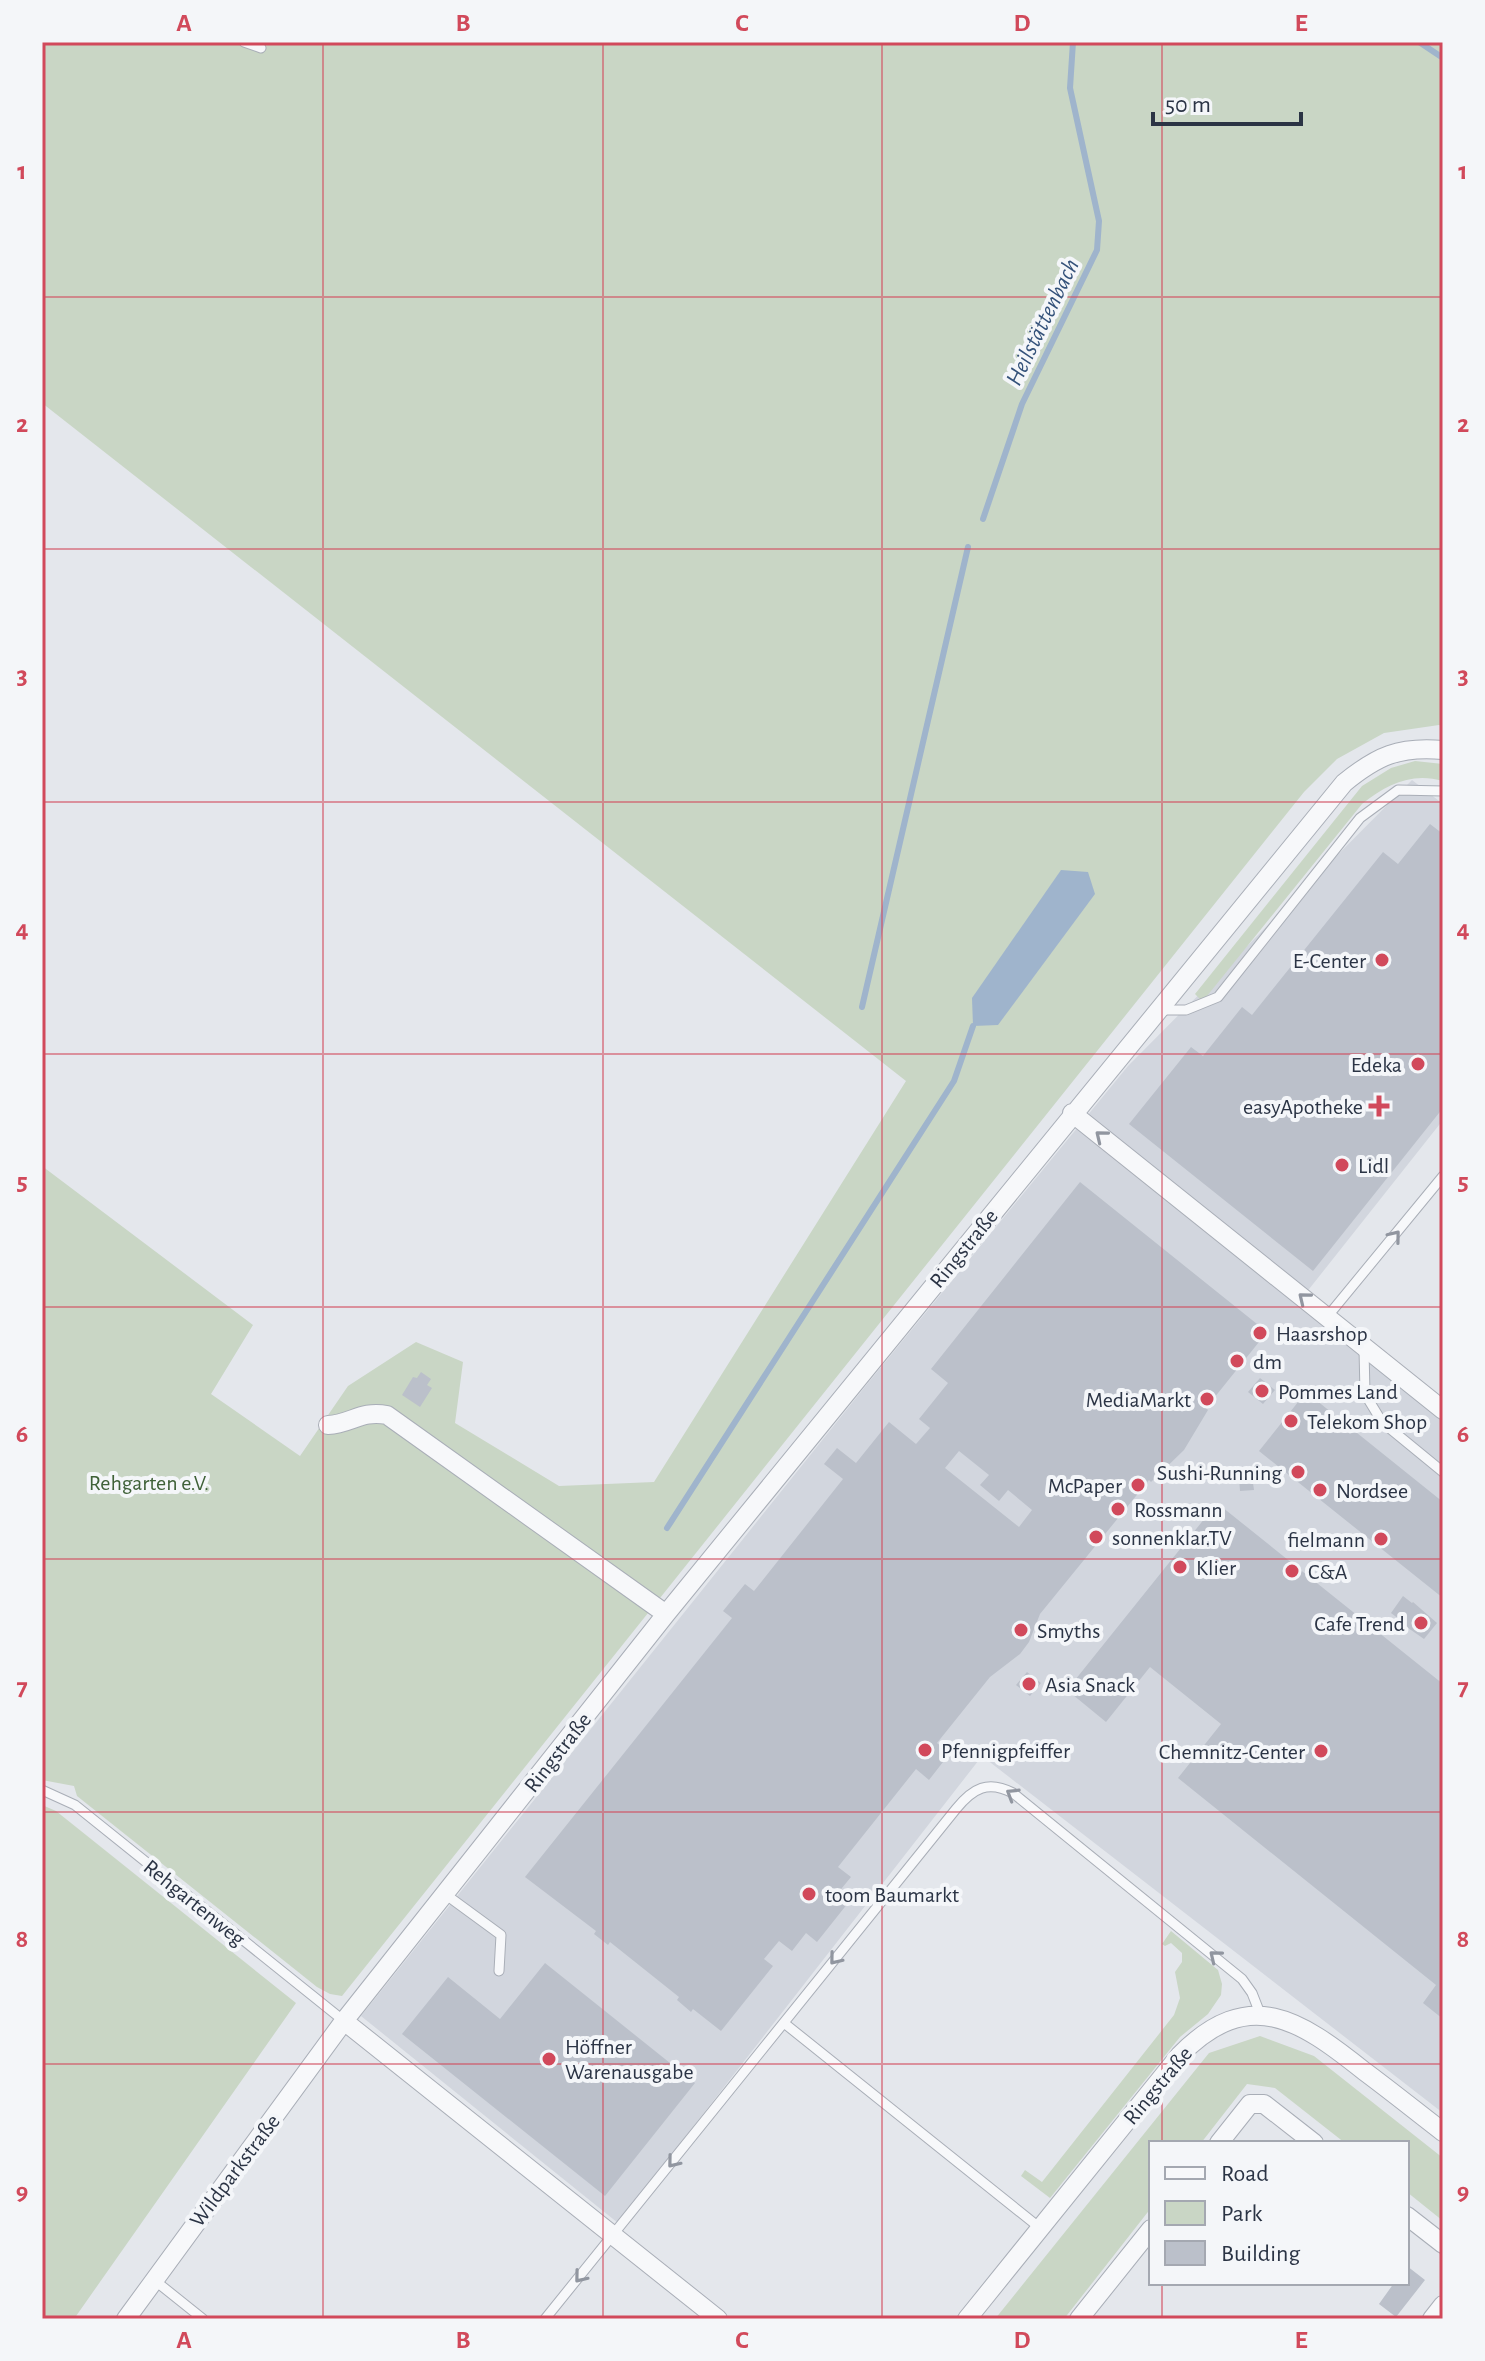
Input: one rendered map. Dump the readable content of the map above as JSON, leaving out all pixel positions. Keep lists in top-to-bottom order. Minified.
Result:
{"streets":{"street":["Ringstraße","Wildparkstraße"],"lane":["Rehgartenweg"]},"crossings":[["Ringstraße","Rehgartenweg"],["Ringstraße","Wildparkstraße"],["Rehgartenweg","Wildparkstraße"]],"water":["Heilstättenbach"],"parks":["Rehgarten e.V."],"places":{"other":["E-Center","Edeka","Lidl","Haasrshop","dm","Pommes Land","MediaMarkt","Telekom Shop","Sushi-Running","McPaper","Nordsee","Rossmann","sonnenklar.TV","fielmann","Klier","C&A","Cafe Trend","Smyths","Asia Snack","Pfennigpfeiffer","Chemnitz-Center","toom Baumarkt","Höffner Warenausgabe"],"health":["easyApotheke"]},"legend":["Road","Park","Building"],"scale_bar":"50 m","grid":{"columns":["A","B","C","D","E"],"rows":["1","2","3","4","5","6","7","8","9"]}}
